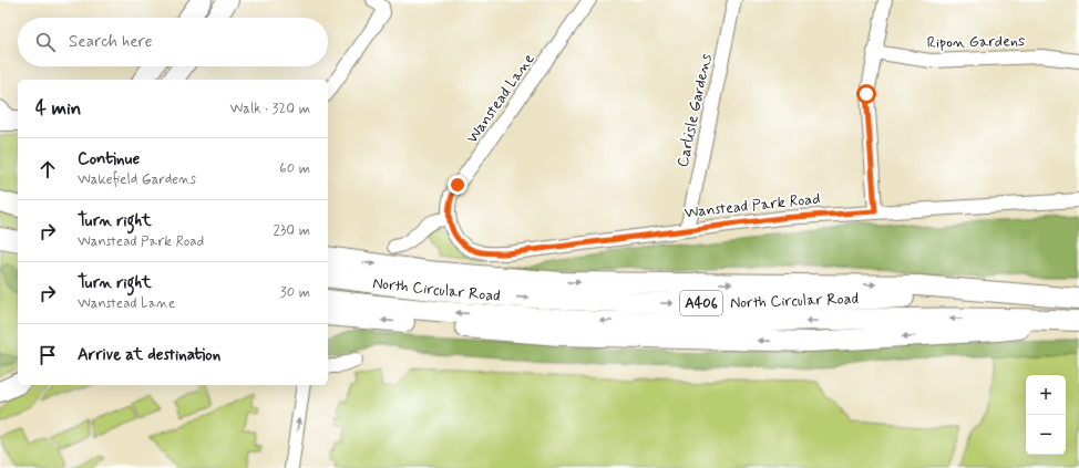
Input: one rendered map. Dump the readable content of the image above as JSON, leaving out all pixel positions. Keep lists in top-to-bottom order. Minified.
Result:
{"streets":{"highway":["North Circular Road","A406"],"street":["Ripon Gardens","Wanstead Lane","Carlisle Gardens","Wanstead Park Road"]},"crossings":[["Wanstead Lane","Wanstead Park Road"],["Carlisle Gardens","Wanstead Park Road"],["North Circular Road","A406"]],"page":{"search":"Search here","heading":["4 min","Walk · 320 m"],"list":[["Continue","Wakefield Gardens","60 m"],["Turn right","Wanstead Park Road","230 m"],["Turn right","Wanstead Lane","30 m"],"Arrive at destination"],"map_buttons":["+","−"]}}
